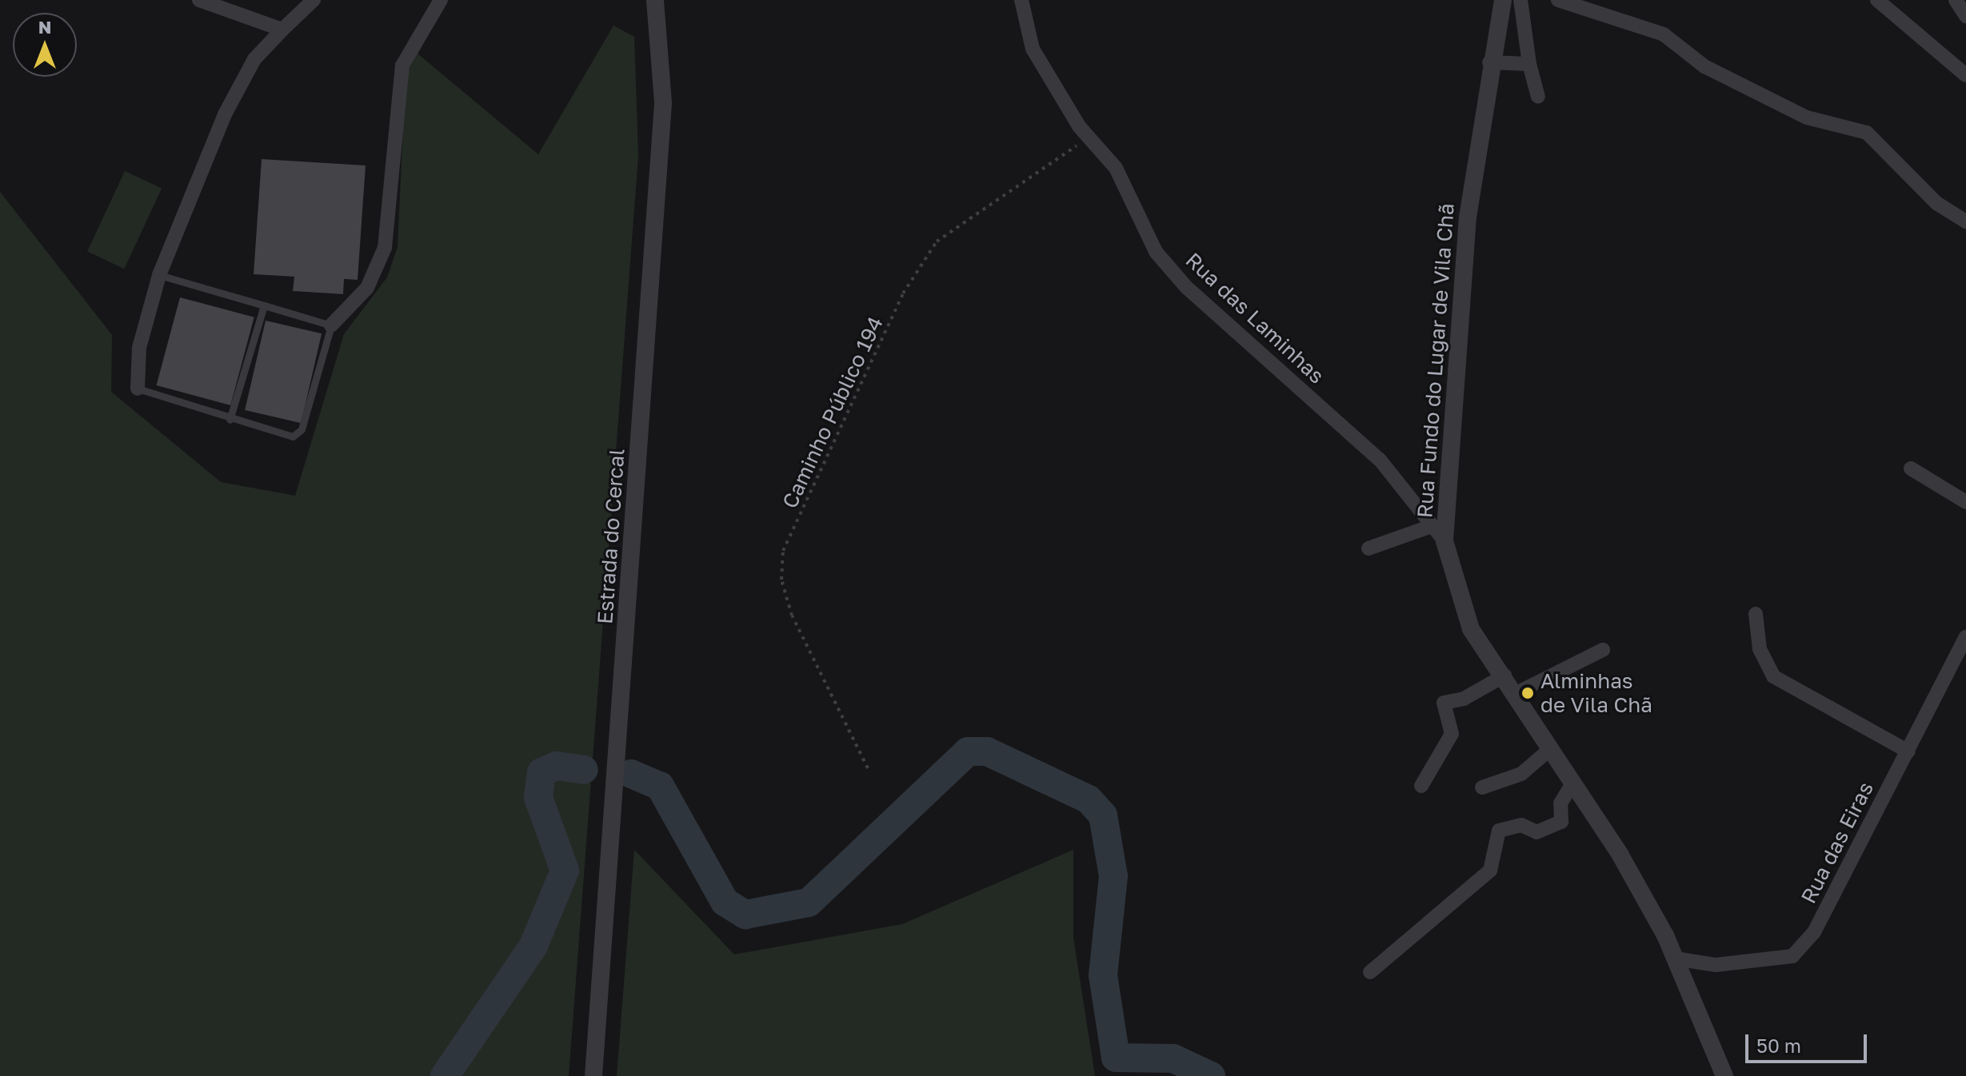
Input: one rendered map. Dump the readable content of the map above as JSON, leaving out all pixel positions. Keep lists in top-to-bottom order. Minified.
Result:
{"streets":{"street":["Rua das Laminhas","Rua Fundo do Lugar de Vila Chã","Estrada do Cercal","Rua das Eiras"],"path":["Caminho Público 194"]},"crossings":[["Rua das Laminhas","Rua Fundo do Lugar de Vila Chã"],["Rua das Laminhas","Caminho Público 194"],["Rua Fundo do Lugar de Vila Chã","Rua das Eiras"]],"places":["Alminhas de Vila Chã"],"scale_bar":"50 m","north":"top"}
